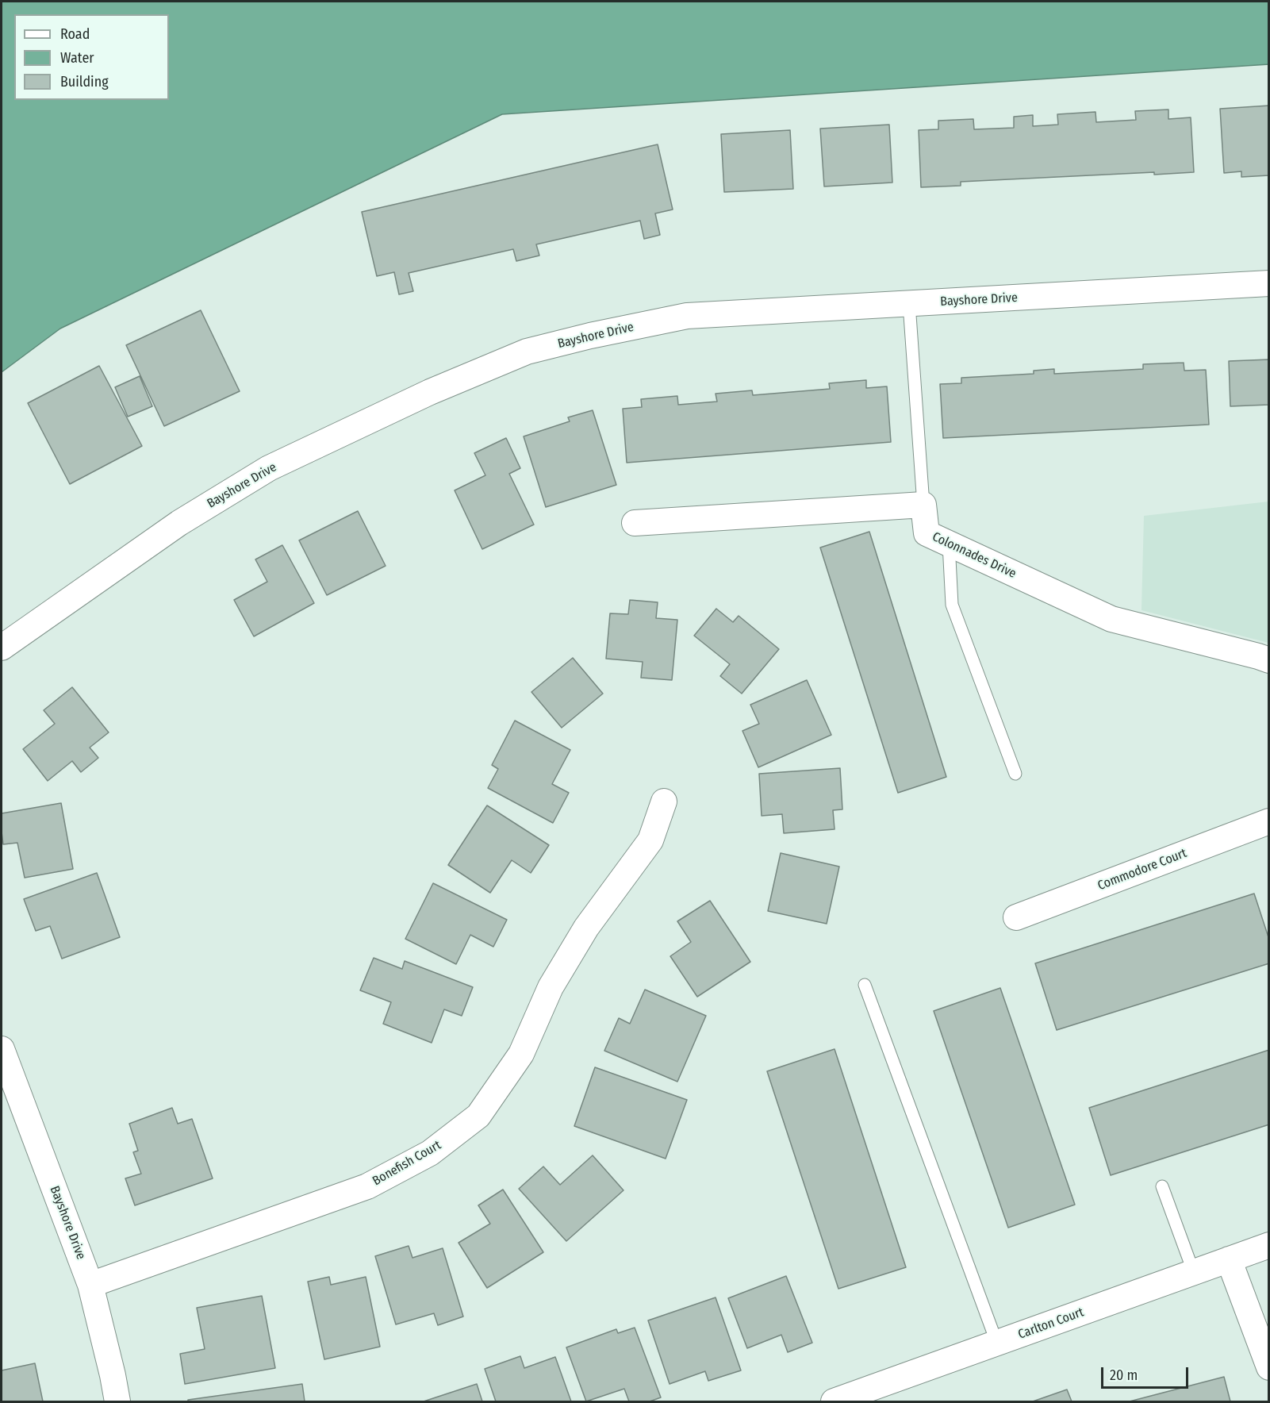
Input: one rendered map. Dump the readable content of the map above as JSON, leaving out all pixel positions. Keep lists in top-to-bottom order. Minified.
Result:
{"streets":{"street":["Bayshore Drive","Colonnades Drive","Commodore Court","Bonefish Court","Carlton Court"]},"crossings":[["Bayshore Drive","Bonefish Court"]],"legend":["Road","Water","Building"],"scale_bar":"20 m"}
